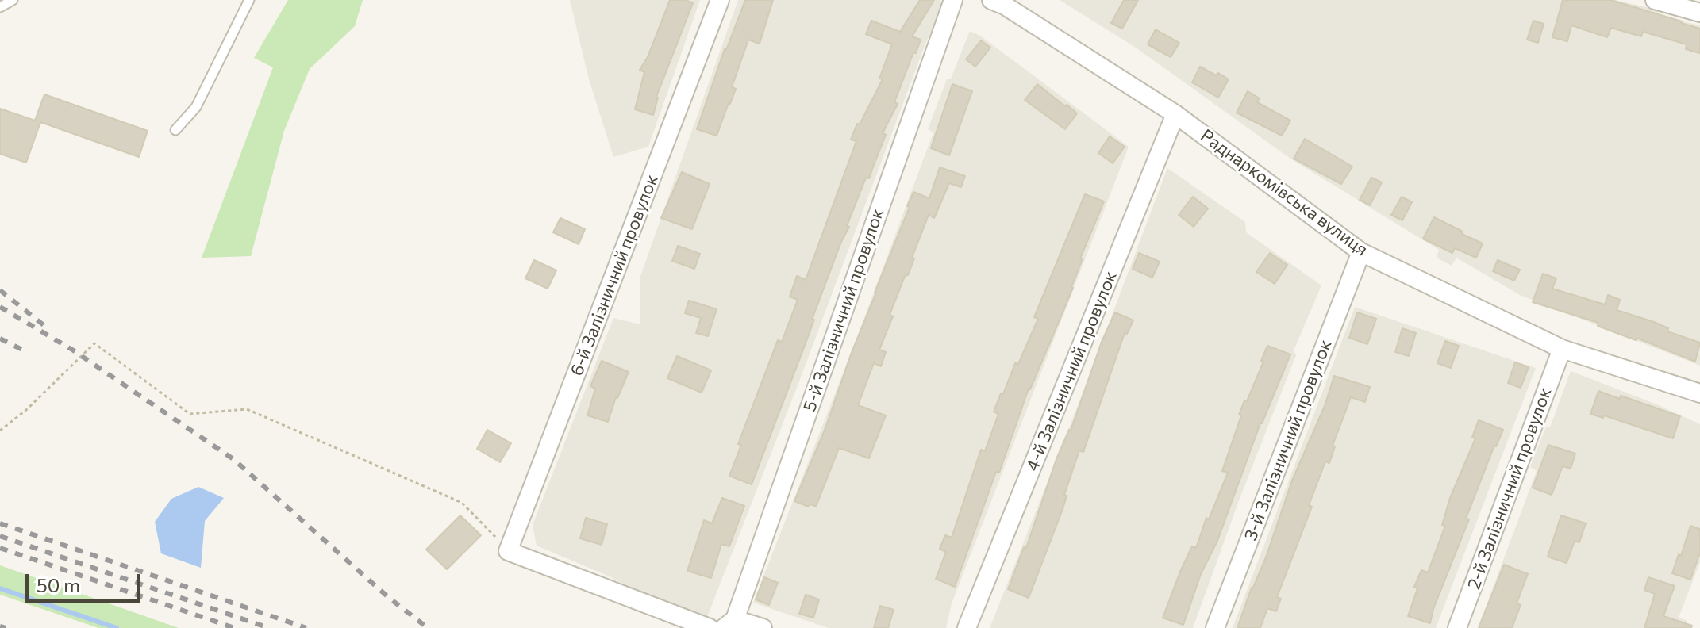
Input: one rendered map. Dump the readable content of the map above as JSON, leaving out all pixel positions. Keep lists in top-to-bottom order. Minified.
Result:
{"streets":{"street":["Раднаркомівська вулиця","6-й Залізничний провулок","5-й Залізничний провулок","4-й Залізничний провулок","3-й Залізничний провулок","2-й Залізничний провулок"]},"crossings":[["Раднаркомівська вулиця","4-й Залізничний провулок"],["Раднаркомівська вулиця","3-й Залізничний провулок"],["Раднаркомівська вулиця","2-й Залізничний провулок"]],"scale_bar":"50 m"}
